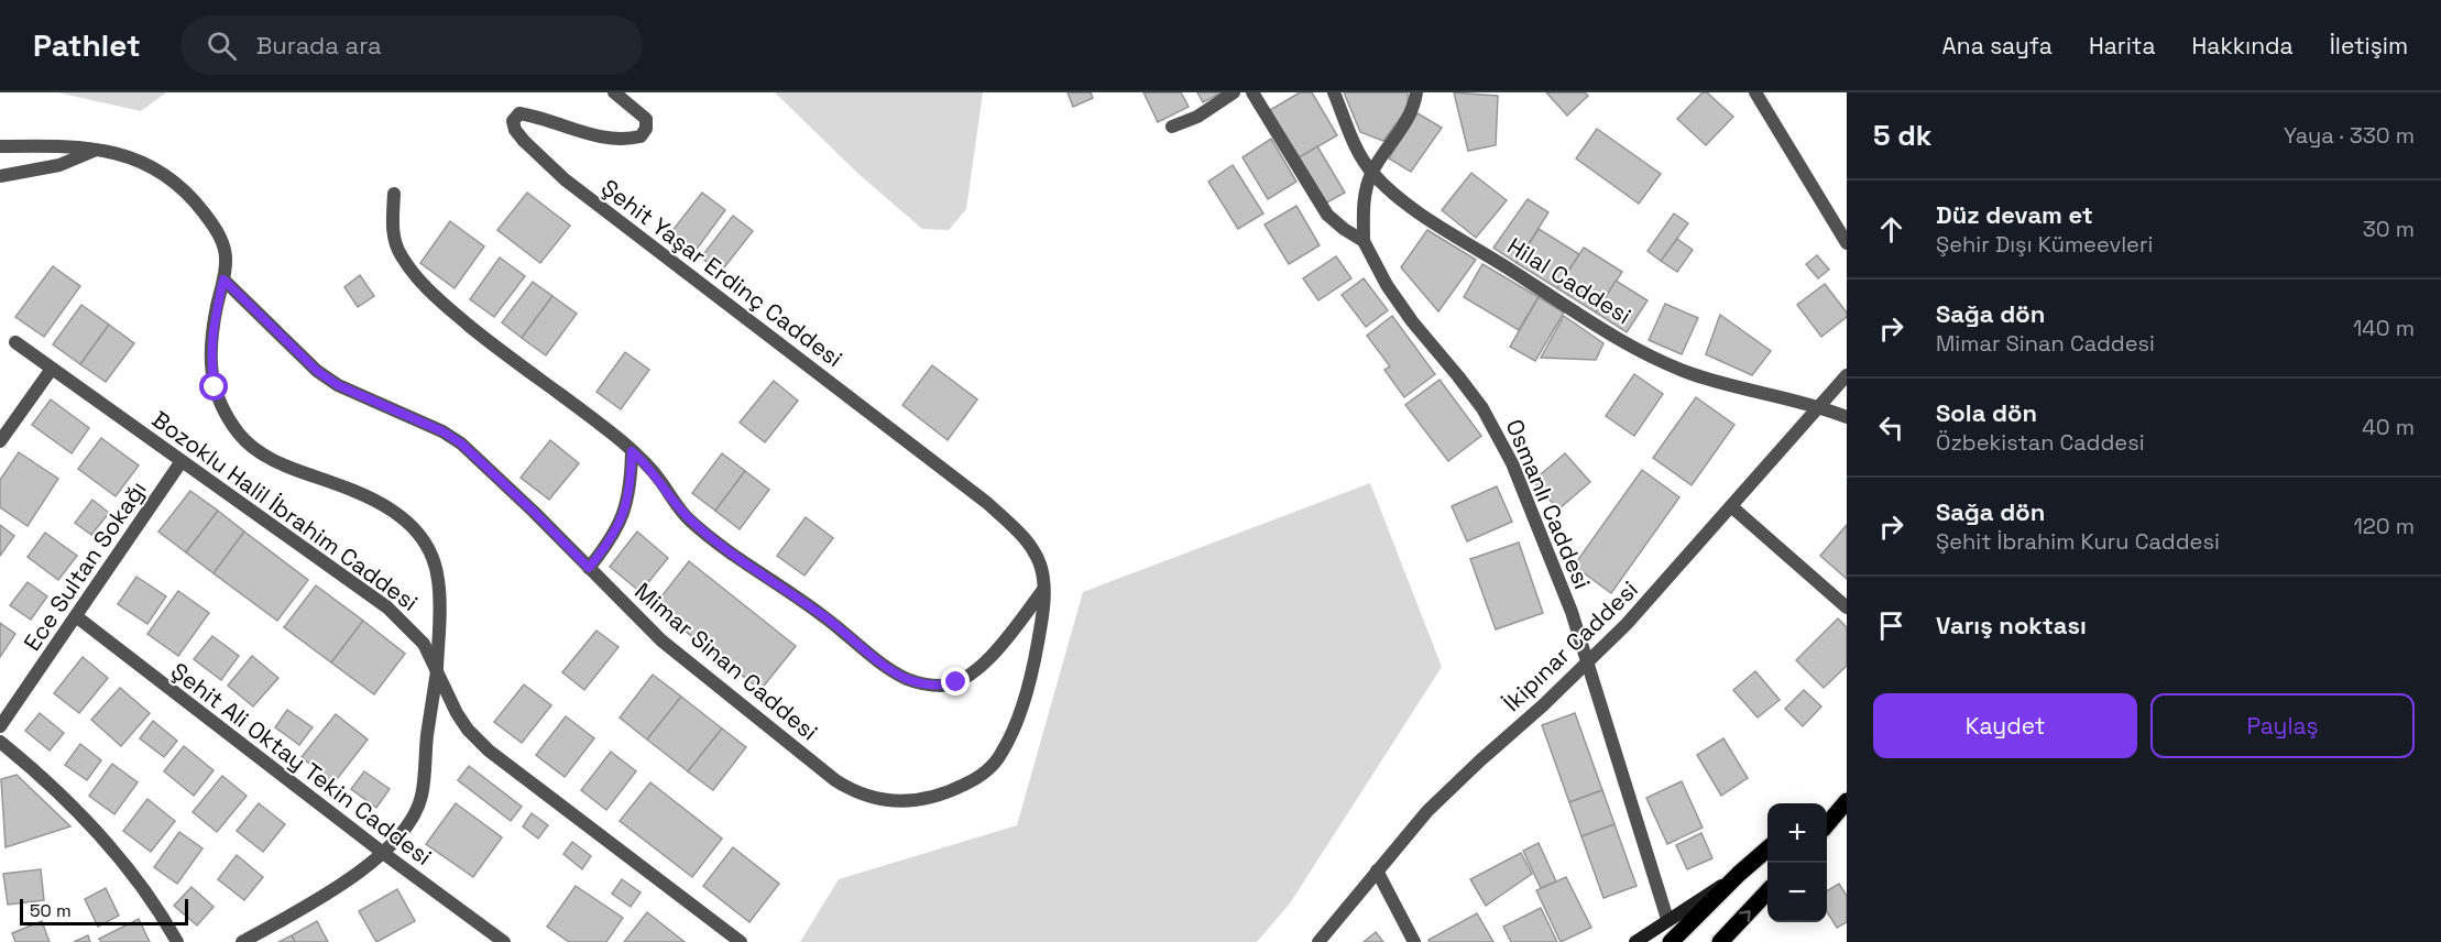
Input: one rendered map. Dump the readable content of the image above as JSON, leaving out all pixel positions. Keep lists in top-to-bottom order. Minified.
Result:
{"streets":{"street":["Şehit Yaşar Erdinç Caddesi","Hilal Caddesi","Osmanlı Caddesi","Bozoklu Halil İbrahim Caddesi","Ece Sultan Sokağı","İkipınar Caddesi","Mimar Sinan Caddesi","Şehit Ali Oktay Tekin Caddesi"]},"crossings":[["Şehit Yaşar Erdinç Caddesi","Mimar Sinan Caddesi"],["Hilal Caddesi","İkipınar Caddesi"],["Osmanlı Caddesi","İkipınar Caddesi"],["Bozoklu Halil İbrahim Caddesi","Ece Sultan Sokağı"],["Ece Sultan Sokağı","Şehit Ali Oktay Tekin Caddesi"]],"scale_bar":"50 m","page":{"header":"Pathlet","search":"Burada ara","nav":["Ana sayfa","Harita","Hakkında","İletişim"],"heading":["5 dk","Yaya · 330 m"],"list":[["Düz devam et","Şehir Dışı Kümeevleri","30 m"],["Sağa dön","Mimar Sinan Caddesi","140 m"],["Sola dön","Özbekistan Caddesi","40 m"],["Sağa dön","Şehit İbrahim Kuru Caddesi","120 m"],"Varış noktası"],"buttons":["Kaydet","Paylaş"],"map_buttons":["+","−"],"scale":"50 m"}}
